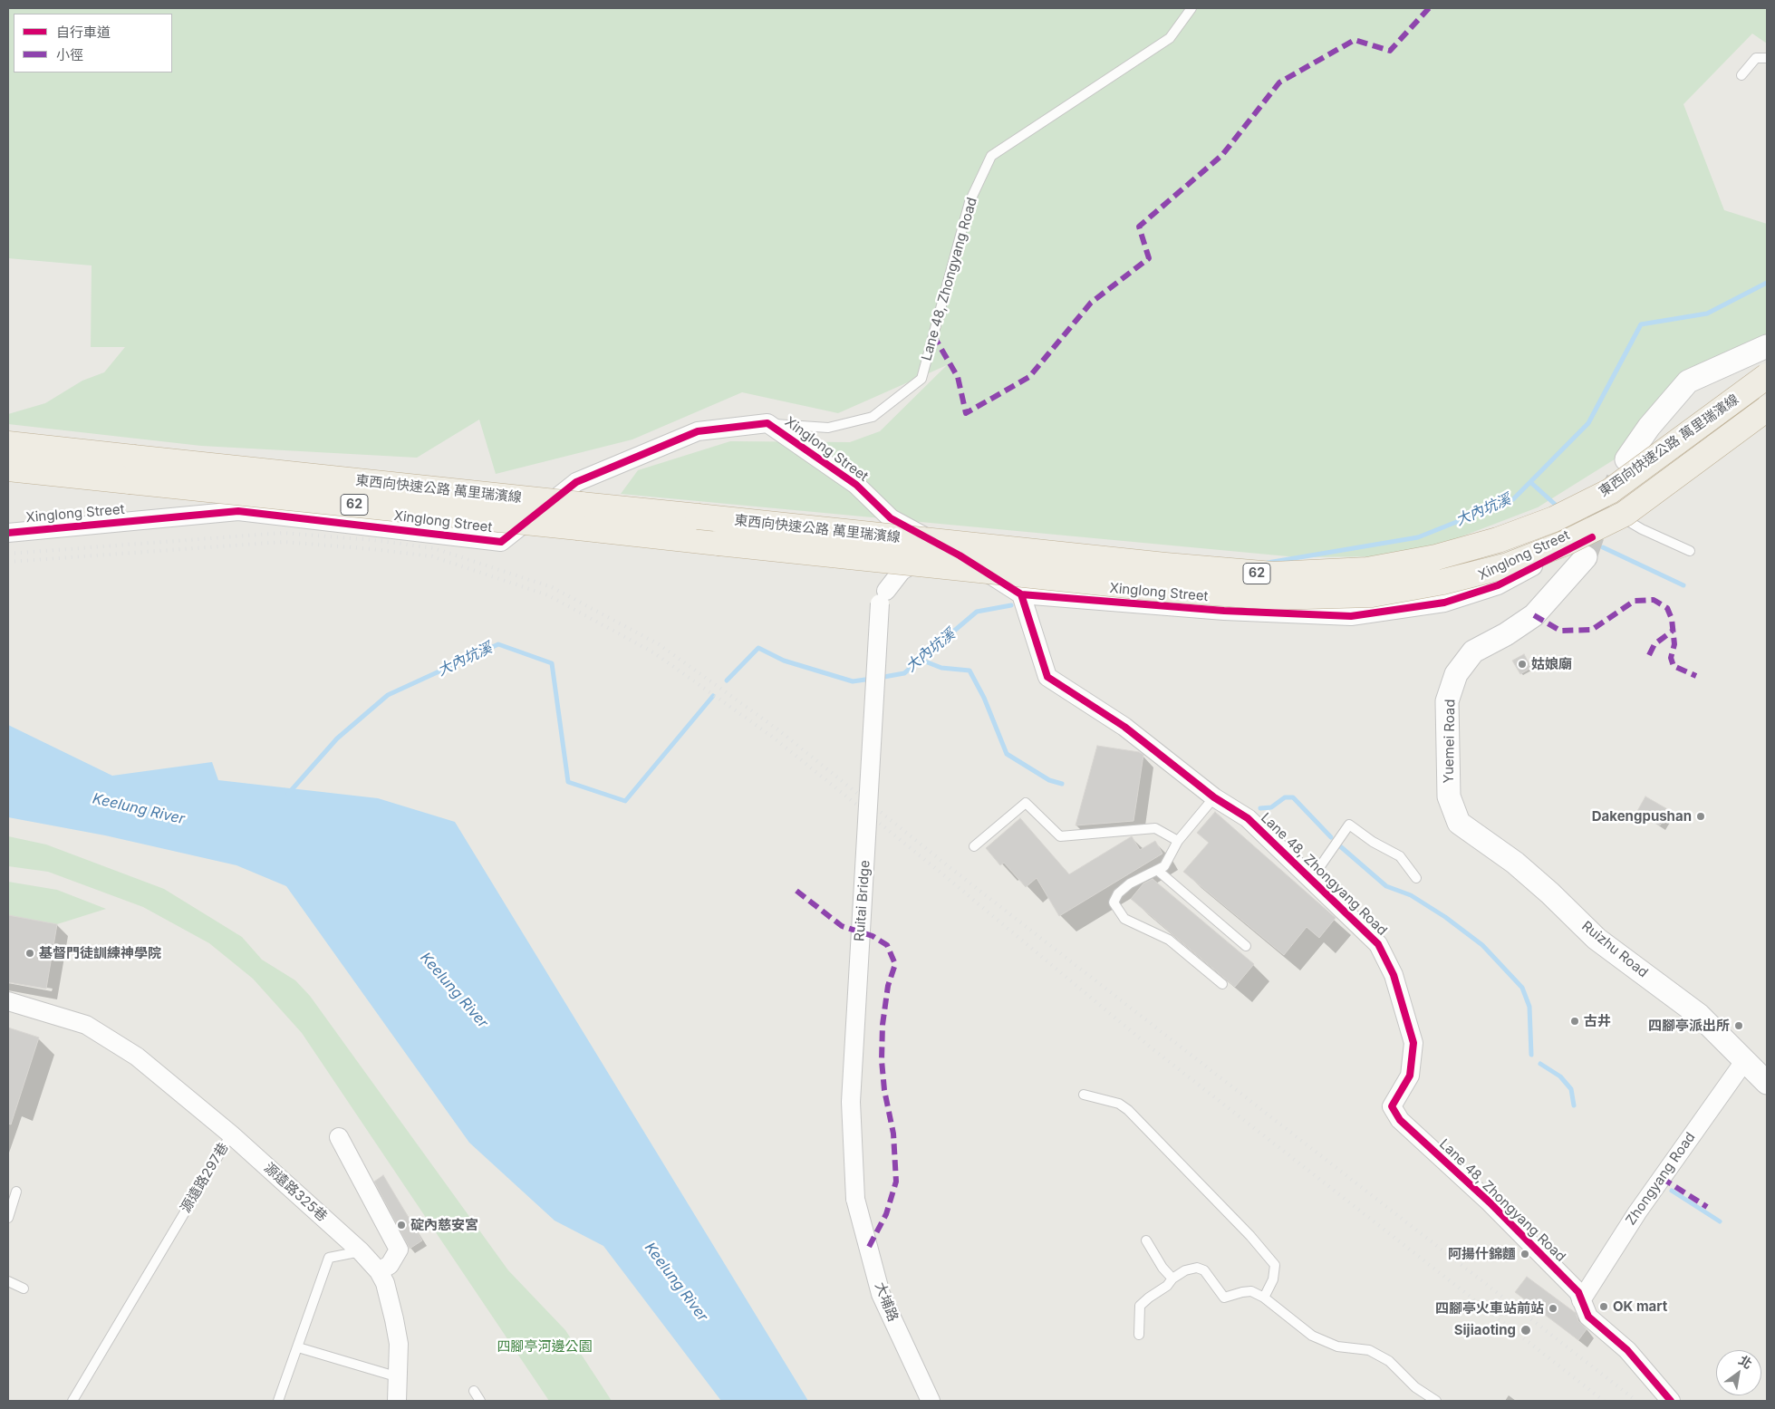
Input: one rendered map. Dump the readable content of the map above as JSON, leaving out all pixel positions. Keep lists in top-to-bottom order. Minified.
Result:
{"streets":{"highway":["東西向快速公路 萬里瑞濱線","62"],"street":["Lane 48, Zhongyang Road","Xinglong Street","Yuemei Road","Ruitai Bridge","Ruizhu Road","源遠路297巷","Zhongyang Road","源遠路325巷","大埔路"]},"crossings":[["Lane 48, Zhongyang Road","Xinglong Street"],["Lane 48, Zhongyang Road","Zhongyang Road"],["Xinglong Street","Yuemei Road"],["Yuemei Road","Ruizhu Road"],["Ruitai Bridge","大埔路"],["Ruizhu Road","Zhongyang Road"],["源遠路297巷","源遠路325巷"]],"water":["大內坑溪","Keelung River"],"parks":["四腳亭河邊公園"],"places":["姑娘廟","Dakengpushan","基督門徒訓練神學院","古井","四腳亭派出所","碇內慈安宮","阿揚什錦麵","OK mart","四腳亭火車站前站","Sijiaoting"],"legend":["自行車道","小徑"],"north":"top right"}
